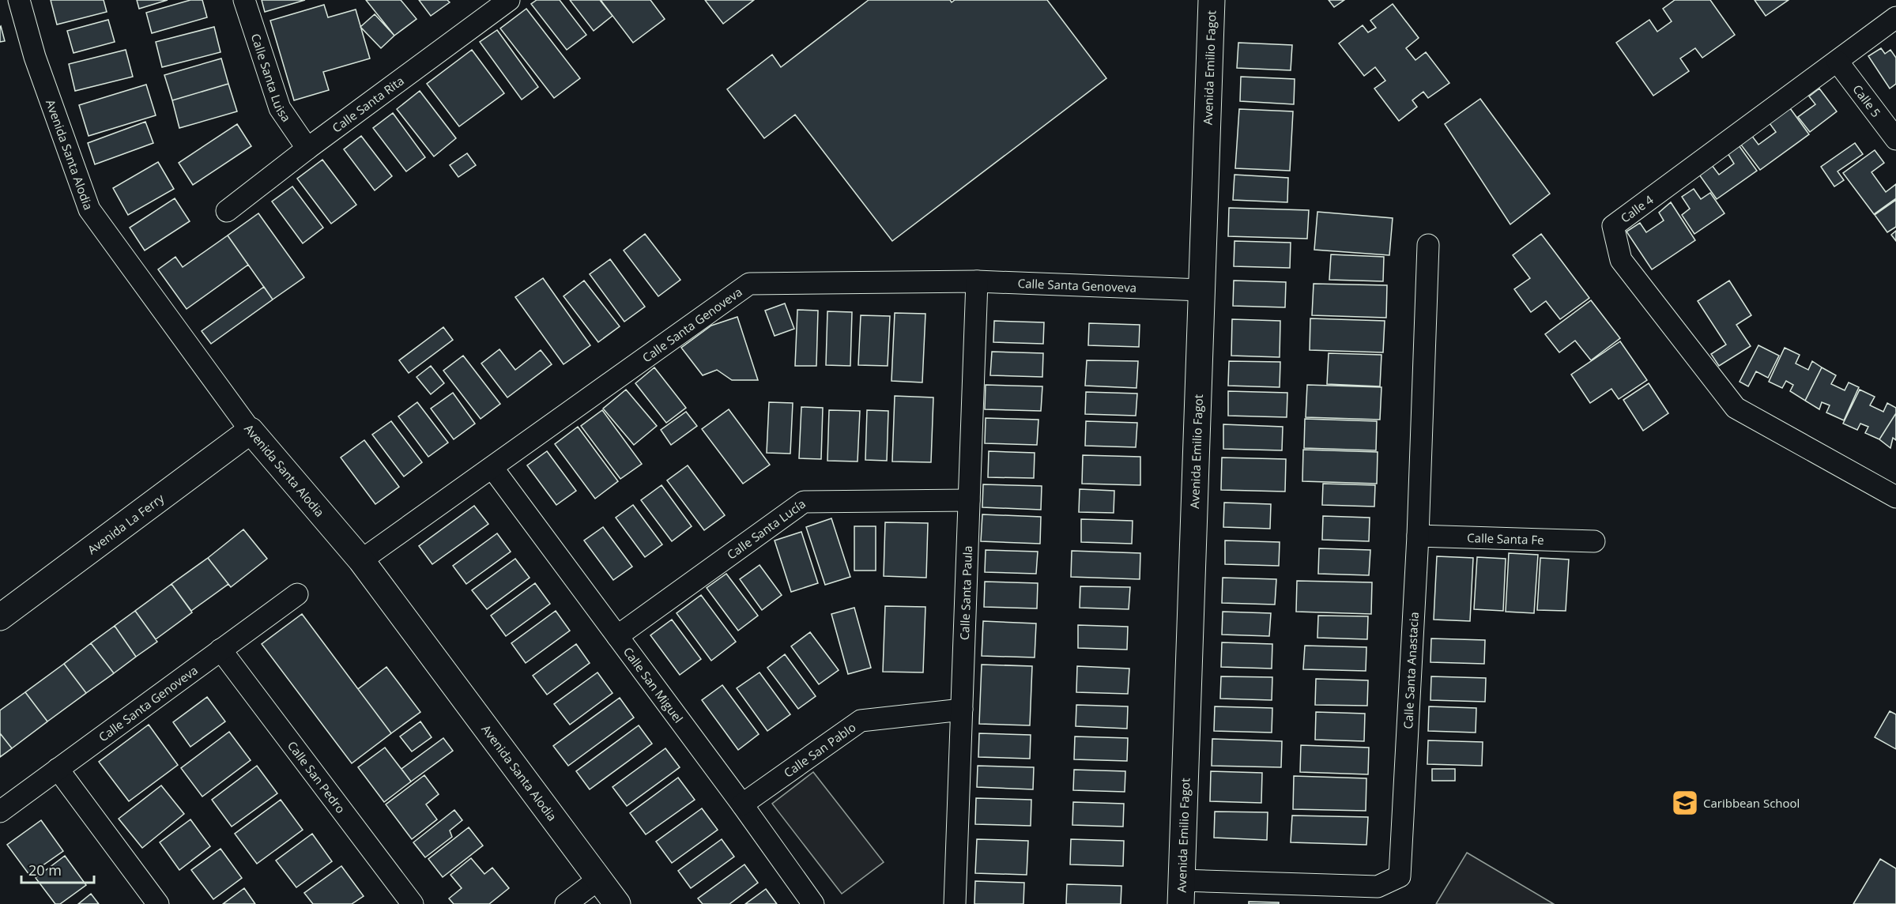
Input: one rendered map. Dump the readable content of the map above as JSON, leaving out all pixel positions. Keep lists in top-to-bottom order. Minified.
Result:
{"streets":{"street":["Avenida Emilio Fagot","Calle Santa Luisa","Calle 5","Calle Santa Rita","Avenida Santa Alodia","Calle 4","Calle Santa Genoveva","Avenida La Ferry","Calle Santa Lucía","Calle Santa Fe","Calle Santa Paula","Calle Santa Anastacia","Calle San Miguel","Calle San Pablo","Calle San Pedro"]},"crossings":[["Avenida Emilio Fagot","Calle Santa Genoveva"],["Avenida Emilio Fagot","Calle Santa Anastacia"],["Calle Santa Luisa","Calle Santa Rita"],["Calle 5","Calle 4"],["Avenida Santa Alodia","Calle Santa Genoveva"],["Avenida Santa Alodia","Avenida La Ferry"],["Calle Santa Genoveva","Calle Santa Paula"],["Calle Santa Genoveva","Calle San Miguel"],["Calle Santa Genoveva","Calle San Pedro"],["Calle Santa Lucía","Calle Santa Paula"],["Calle Santa Lucía","Calle San Miguel"],["Calle Santa Fe","Calle Santa Anastacia"],["Calle Santa Paula","Calle San Pablo"],["Calle San Miguel","Calle San Pablo"]],"places":{"school or university":["Caribbean School"]},"scale_bar":"20 m"}
